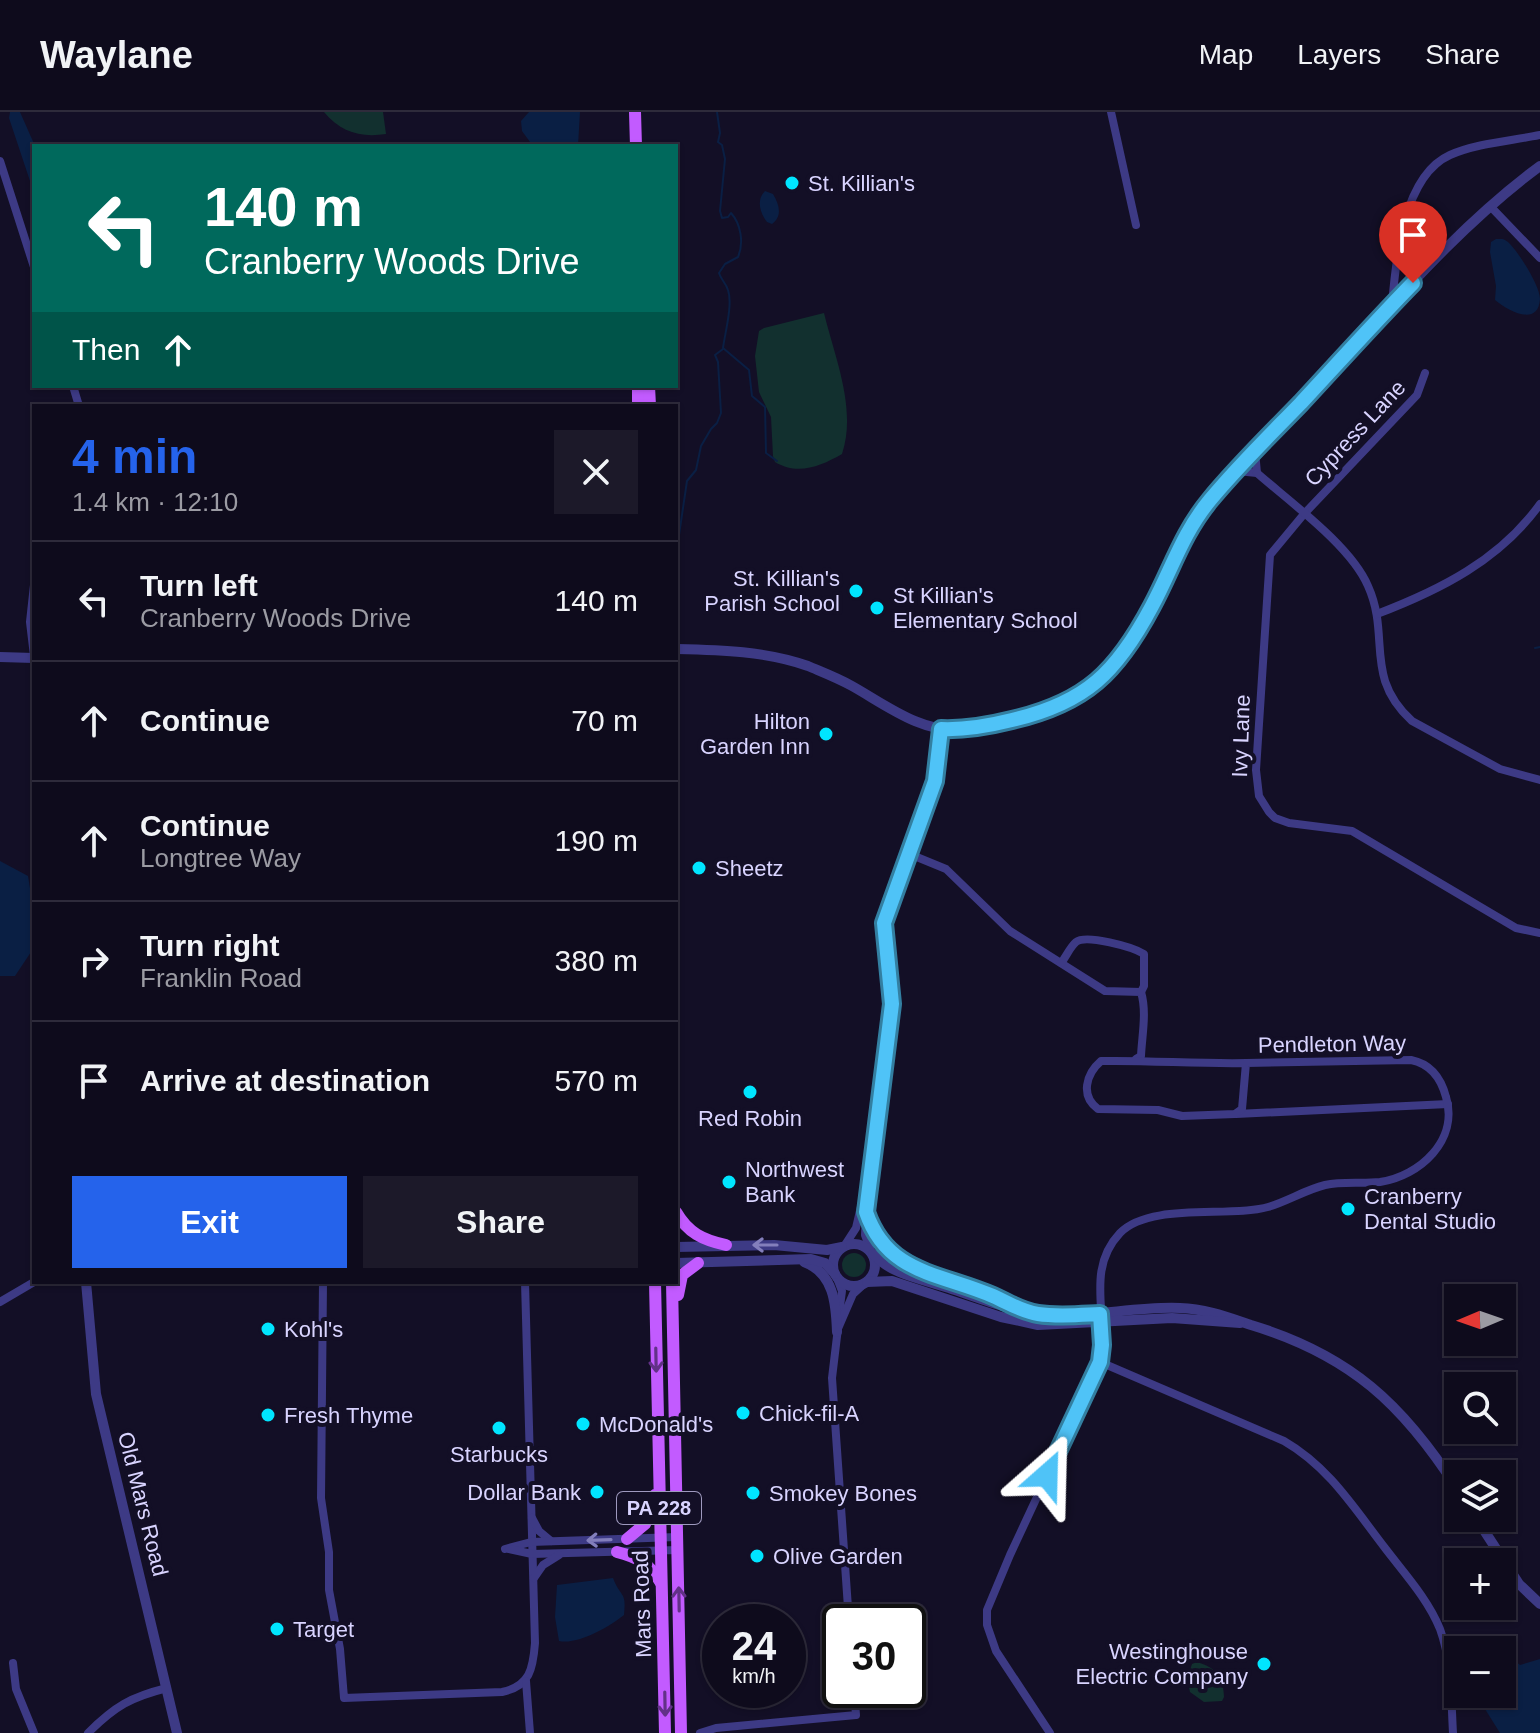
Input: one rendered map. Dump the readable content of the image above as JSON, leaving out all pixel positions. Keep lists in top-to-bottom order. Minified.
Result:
{"streets":{"main road":["PA 228","Mars Road"],"street":["Cypress Lane","Ivy Lane","Pendleton Way","Old Mars Road"]},"crossings":[["Cypress Lane","Ivy Lane"]],"places":["St. Killian's","St. Killian's Parish School","St Killian's Elementary School","Hilton Garden Inn","Sheetz","Red Robin","Northwest Bank","Cranberry Dental Studio","Kohl's","Chick-fil-A","Fresh Thyme","McDonald's","Starbucks","Dollar Bank","Smokey Bones","Olive Garden","Target","Westinghouse Electric Company"],"north":"left","page":{"header":"Waylane","nav":["Map","Layers","Share"],"turn":["140 m","Cranberry Woods Drive"],"then":"Then","heading":["4 min","1.4 km · 12:10"],"list":[{"name":"Turn left","note":"Cranberry Woods Drive","value":"140 m"},{"name":"Continue","value":"70 m"},{"name":"Continue","note":"Longtree Way","value":"190 m"},{"name":"Turn right","note":"Franklin Road","value":"380 m"},{"name":"Arrive at destination","value":"570 m"}],"buttons":["Exit","Share"],"map_buttons":["+","−"],"speed":"24 km/h","limit":"30"}}
